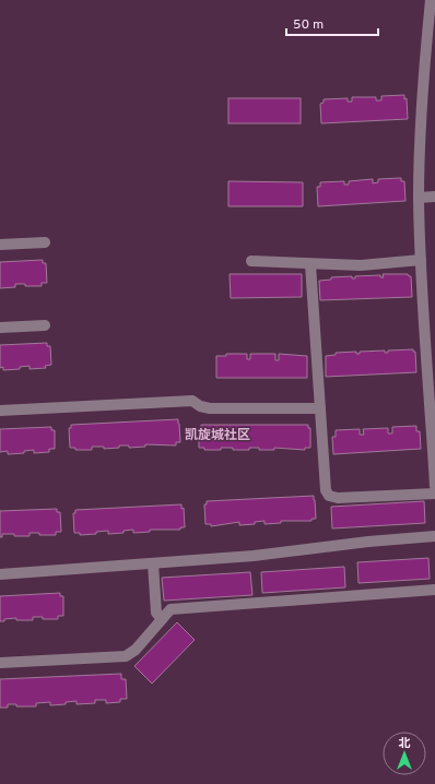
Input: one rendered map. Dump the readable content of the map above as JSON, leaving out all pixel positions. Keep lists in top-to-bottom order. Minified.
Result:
{"districts":["凯旋城社区"],"scale_bar":"50 m","north":"top"}
